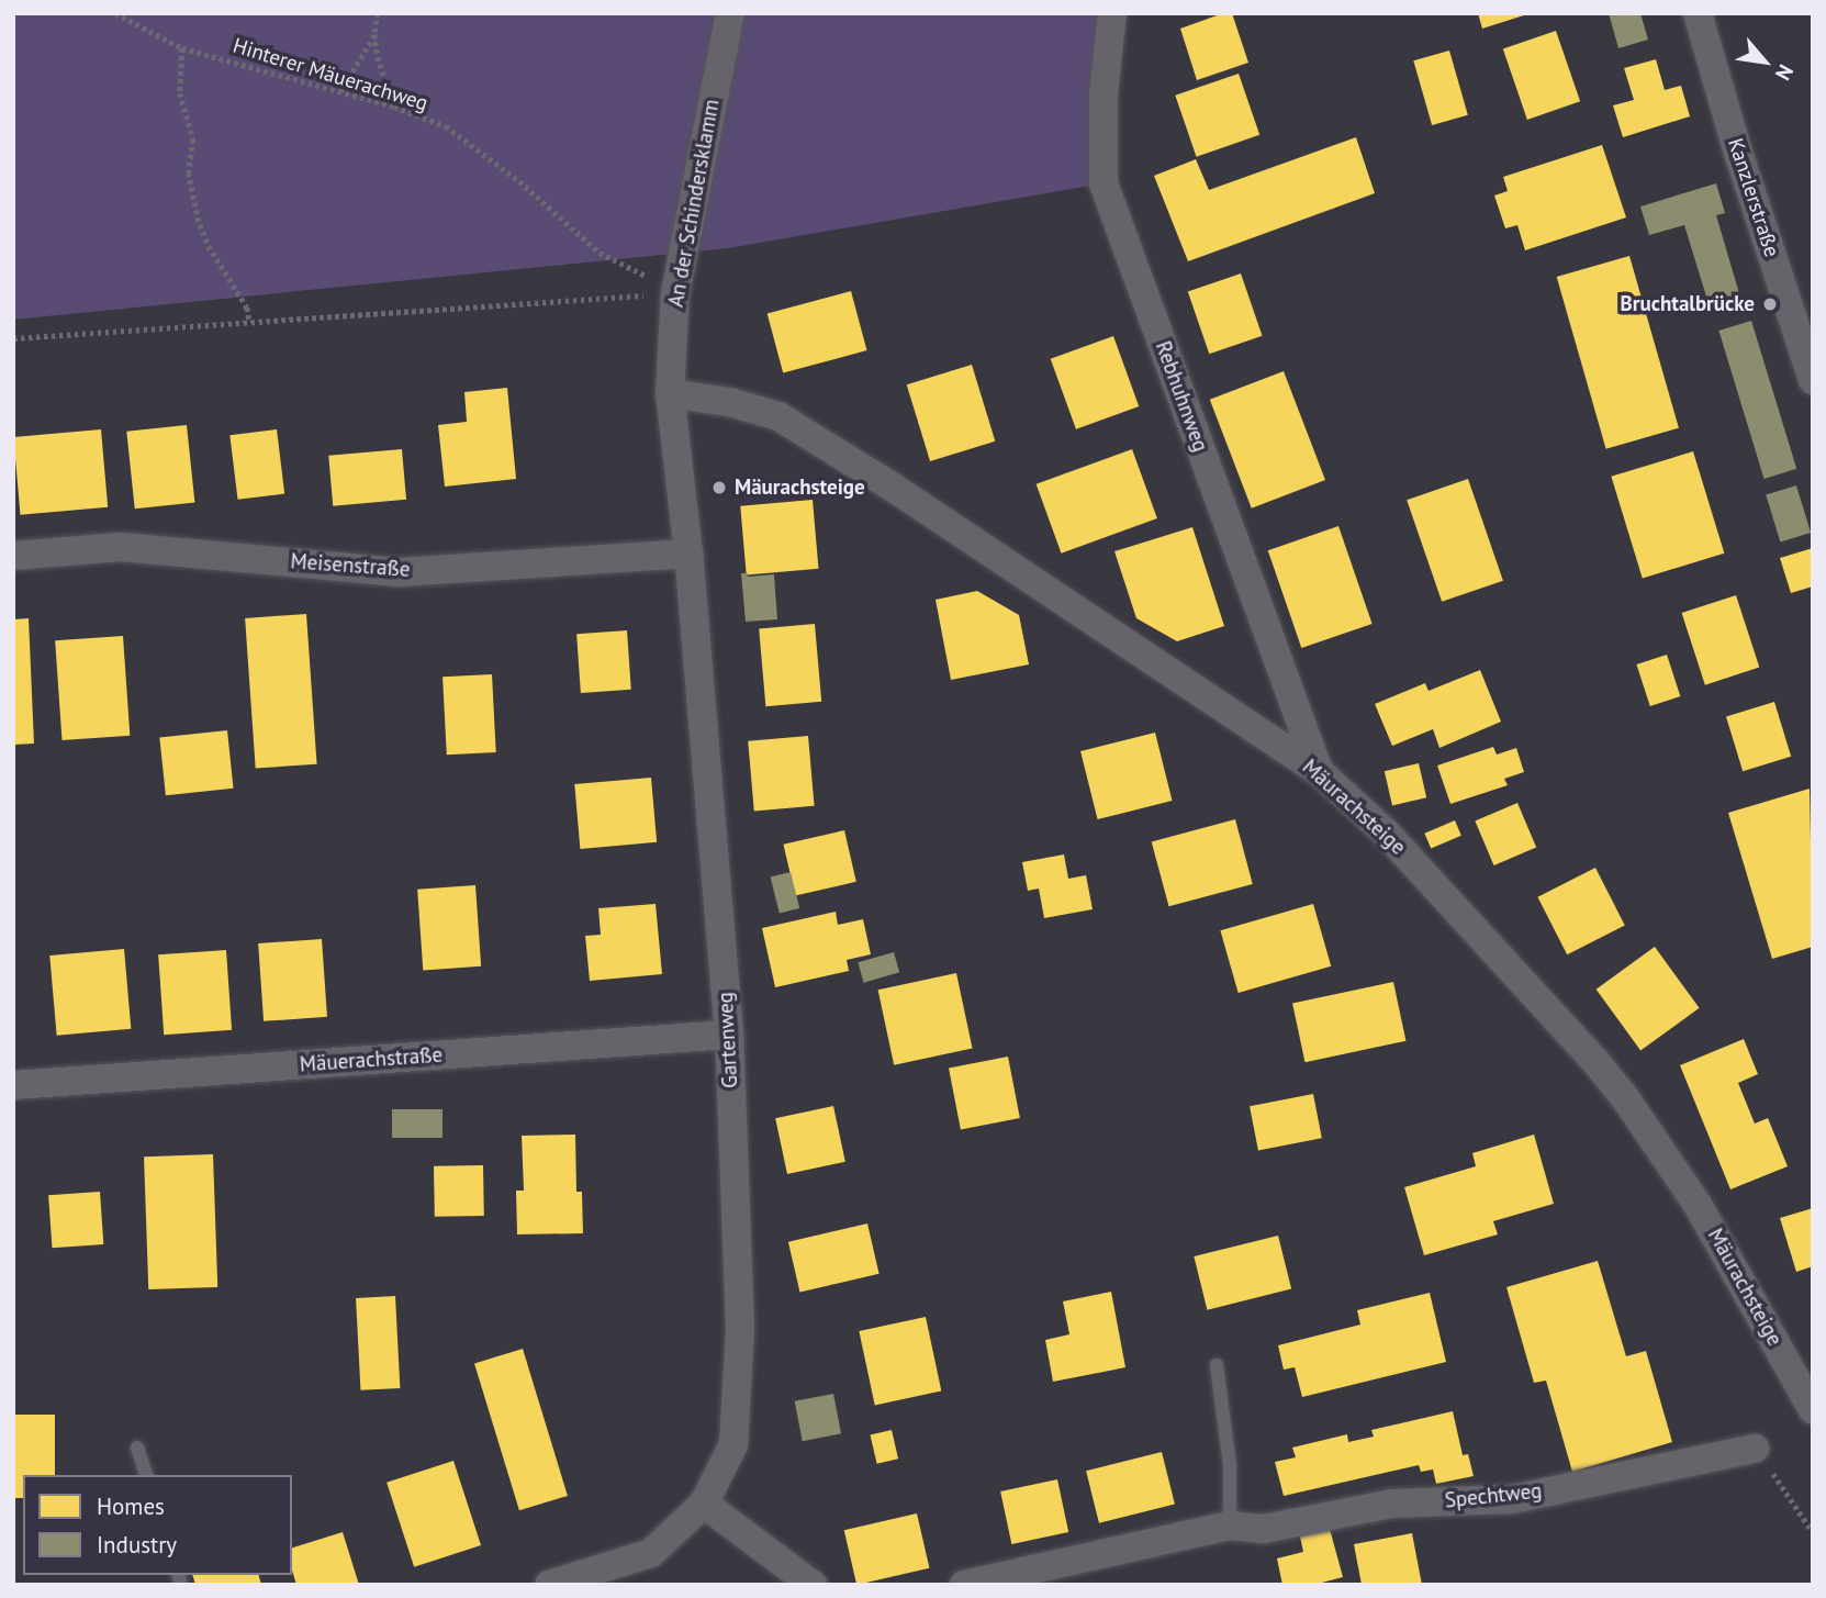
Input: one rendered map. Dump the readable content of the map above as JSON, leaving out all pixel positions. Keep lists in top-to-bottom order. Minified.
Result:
{"streets":{"street":["Kanzlerstraße","An der Schindersklamm","Rebhuhnweg","Meisenstraße","Mäurachsteige","Gartenweg","Mäuerachstraße","Spechtweg"],"path":["Hinterer Mäuerachweg"]},"crossings":[["Hinterer Mäuerachweg","An der Schindersklamm"],["An der Schindersklamm","Mäurachsteige"],["An der Schindersklamm","Gartenweg"],["Rebhuhnweg","Mäurachsteige"],["Meisenstraße","Gartenweg"],["Mäurachsteige","Gartenweg"],["Gartenweg","Mäuerachstraße"]],"places":["Bruchtalbrücke","Mäurachsteige"],"legend":["Homes","Industry"],"north":"bottom right"}
